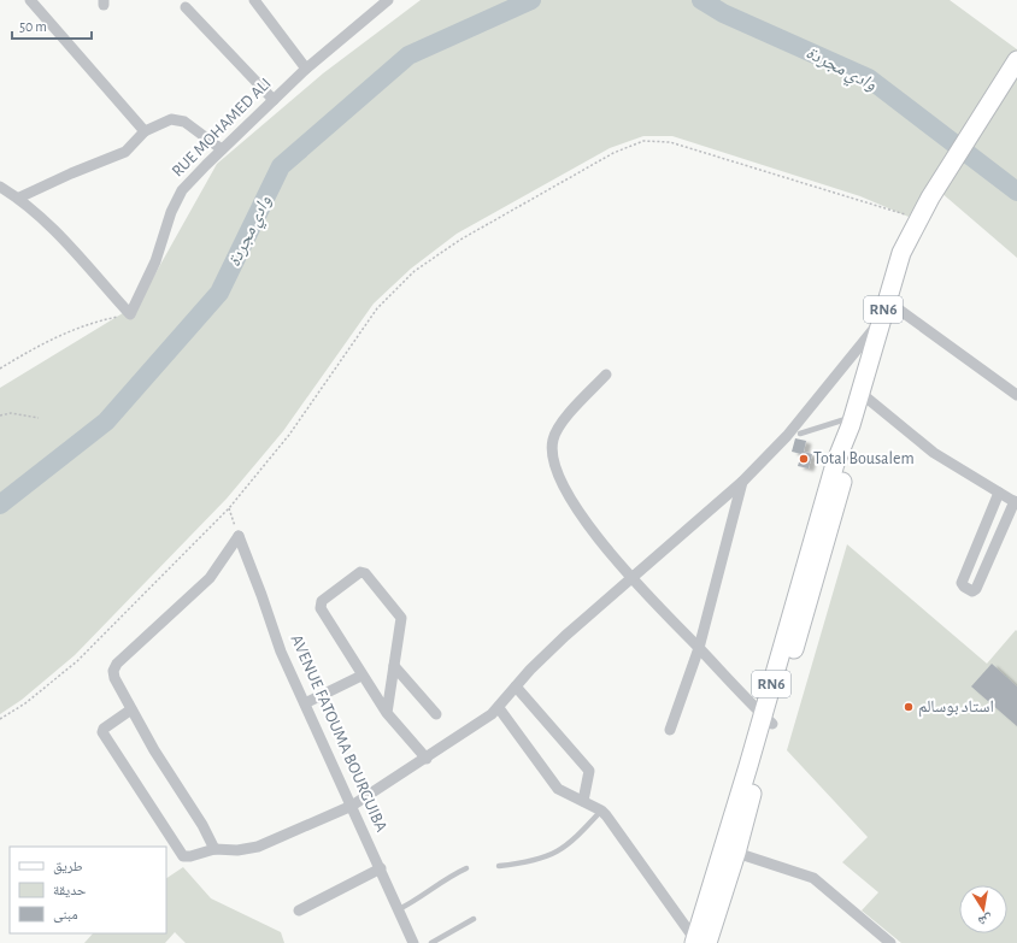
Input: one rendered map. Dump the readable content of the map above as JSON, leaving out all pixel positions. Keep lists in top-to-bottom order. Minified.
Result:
{"streets":{"main road":["RN6"],"street":["RUE MOHAMED ALI","AVENUE FATOUMA BOURGUIBA"]},"water":["وادي مجردة"],"places":["Total Bousalem","استاد بوسالم"],"legend":["طريق","حديقة","مبنى"],"scale_bar":"50 m","north":"bottom"}
